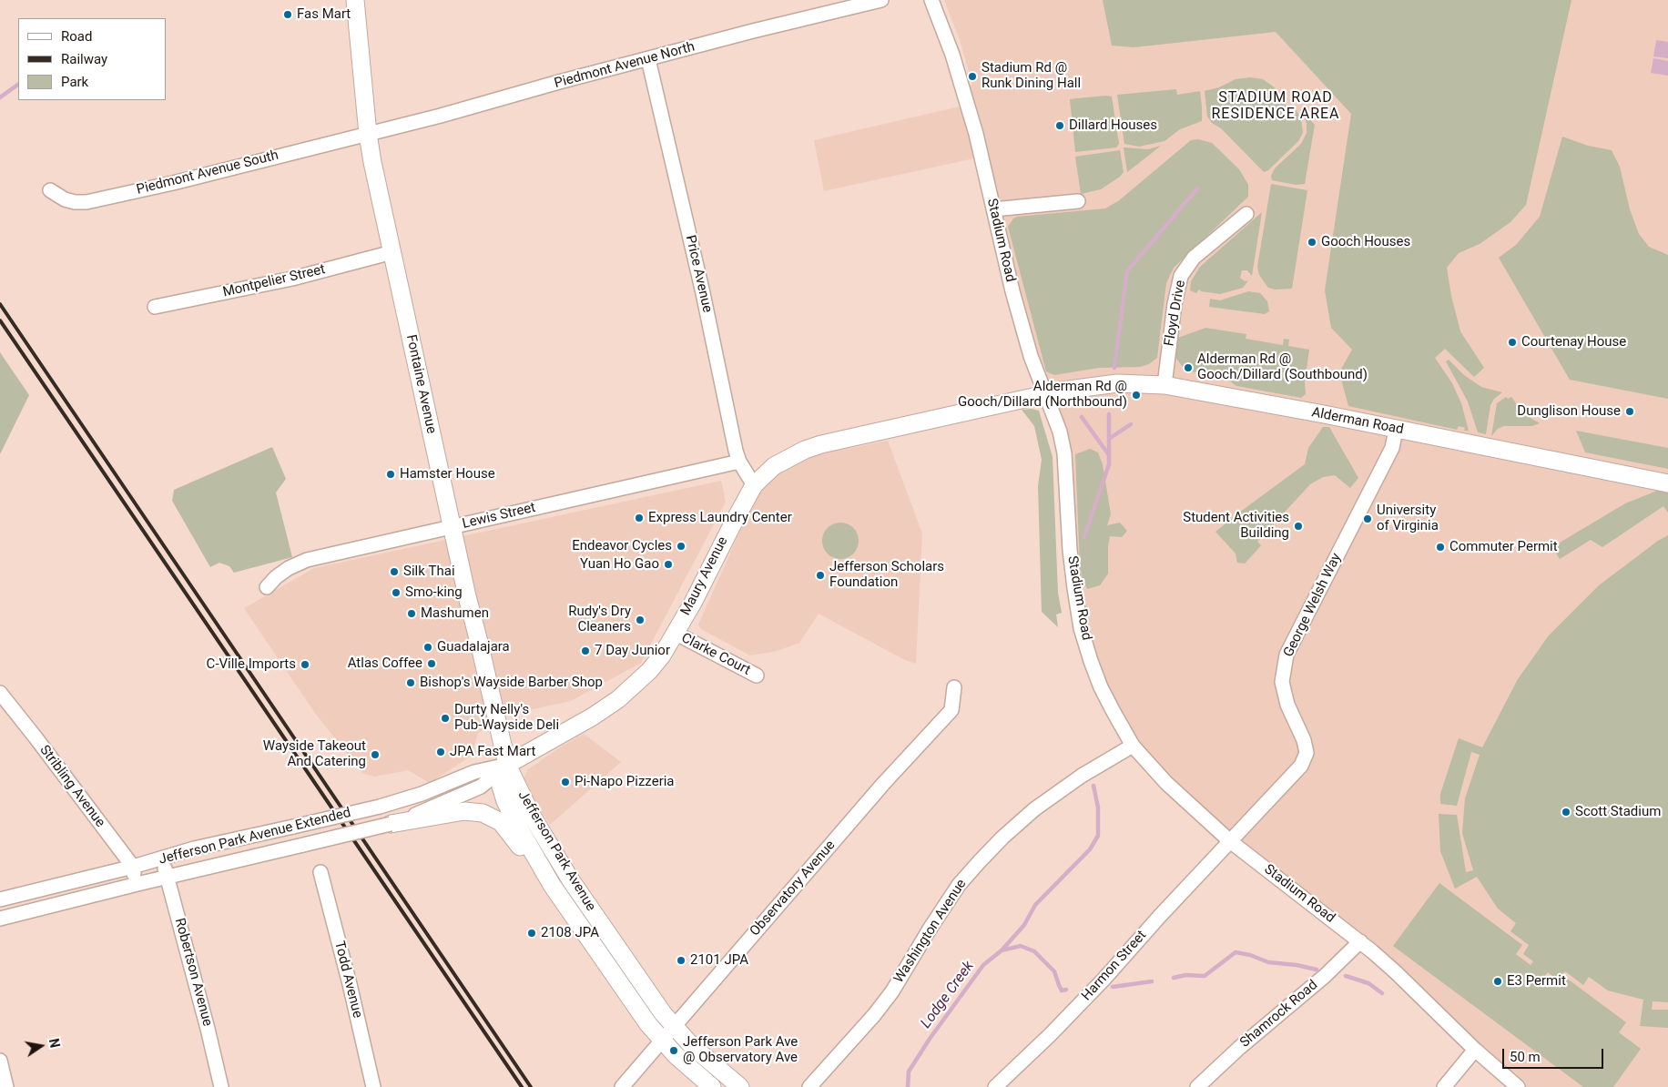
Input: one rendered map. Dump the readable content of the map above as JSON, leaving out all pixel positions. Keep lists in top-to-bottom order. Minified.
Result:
{"streets":{"main road":["Fontaine Avenue","Alderman Road","Maury Avenue","Jefferson Park Avenue"],"street":["Piedmont Avenue North","Piedmont Avenue South","Stadium Road","Price Avenue","Montpelier Street","Floyd Drive","Lewis Street","George Welsh Way","Clarke Court","Stribling Avenue","Jefferson Park Avenue Extended","Observatory Avenue","Washington Avenue","Harmon Street","Robertson Avenue","Todd Avenue","Shamrock Road"]},"crossings":[["Piedmont Avenue North","Piedmont Avenue South"],["Piedmont Avenue North","Price Avenue"],["Piedmont Avenue North","Fontaine Avenue"],["Piedmont Avenue South","Fontaine Avenue"],["Stadium Road","Alderman Road"],["Stadium Road","Maury Avenue"],["Stadium Road","George Welsh Way"],["Stadium Road","Washington Avenue"],["Stadium Road","Harmon Street"],["Stadium Road","Shamrock Road"],["Price Avenue","Lewis Street"],["Price Avenue","Maury Avenue"],["Montpelier Street","Fontaine Avenue"],["Floyd Drive","Alderman Road"],["Fontaine Avenue","Lewis Street"],["Fontaine Avenue","Maury Avenue"],["Fontaine Avenue","Jefferson Park Avenue Extended"],["Fontaine Avenue","Jefferson Park Avenue"],["Alderman Road","Maury Avenue"],["Alderman Road","George Welsh Way"],["Maury Avenue","Clarke Court"],["Maury Avenue","Jefferson Park Avenue Extended"],["Maury Avenue","Jefferson Park Avenue"],["George Welsh Way","Harmon Street"],["Stribling Avenue","Jefferson Park Avenue Extended"],["Jefferson Park Avenue Extended","Jefferson Park Avenue"],["Jefferson Park Avenue Extended","Robertson Avenue"],["Jefferson Park Avenue","Observatory Avenue"]],"districts":["STADIUM ROAD RESIDENCE AREA"],"water":["Lodge Creek"],"places":["Fas Mart","Stadium Rd @ Runk Dining Hall","Dillard Houses","Gooch Houses","Courtenay House","Alderman Rd @ Gooch/Dillard (Southbound)","Alderman Rd @ Gooch/Dillard (Northbound)","Dunglison House","Hamster House","Express Laundry Center","University of Virginia","Student Activities Building","Endeavor Cycles","Commuter Permit","Yuan Ho Gao","Silk Thai","Jefferson Scholars Foundation","Smo-king","Mashumen","Rudy's Dry Cleaners","Guadalajara","7 Day Junior","Atlas Coffee","C-Ville Imports","Bishop's Wayside Barber Shop","Durty Nelly's Pub-Wayside Deli","JPA Fast Mart","Wayside Takeout And Catering","Pi-Napo Pizzeria","Scott Stadium","2108 JPA","2101 JPA","E3 Permit","Jefferson Park Ave @ Observatory Ave"],"legend":["Road","Railway","Park"],"scale_bar":"50 m","north":"right"}
